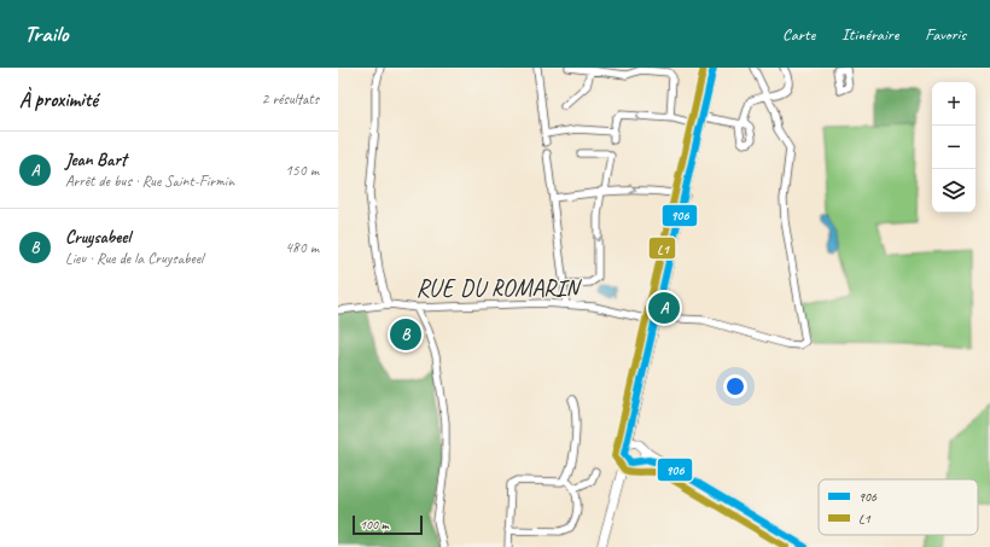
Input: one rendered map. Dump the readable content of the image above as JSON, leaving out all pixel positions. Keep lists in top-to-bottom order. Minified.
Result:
{"streets":{"street":["RUE DU ROMARIN"]},"lines":["transit line 906","transit line L1"],"legend":["906","L1"],"scale_bar":"100 m","page":{"header":"Trailo","nav":["Carte","Itinéraire","Favoris"],"heading":["À proximité","2 résultats"],"map_buttons":["+","−"],"list":[{"mark":"A","name":"Jean Bart","note":"Arrêt de bus · Rue Saint-Firmin","value":"150 m"},{"mark":"B","name":"Cruysabeel","note":"Lieu · Rue de la Cruysabeel","value":"480 m"}],"pins":["A","B"],"scale":"100 m"}}
